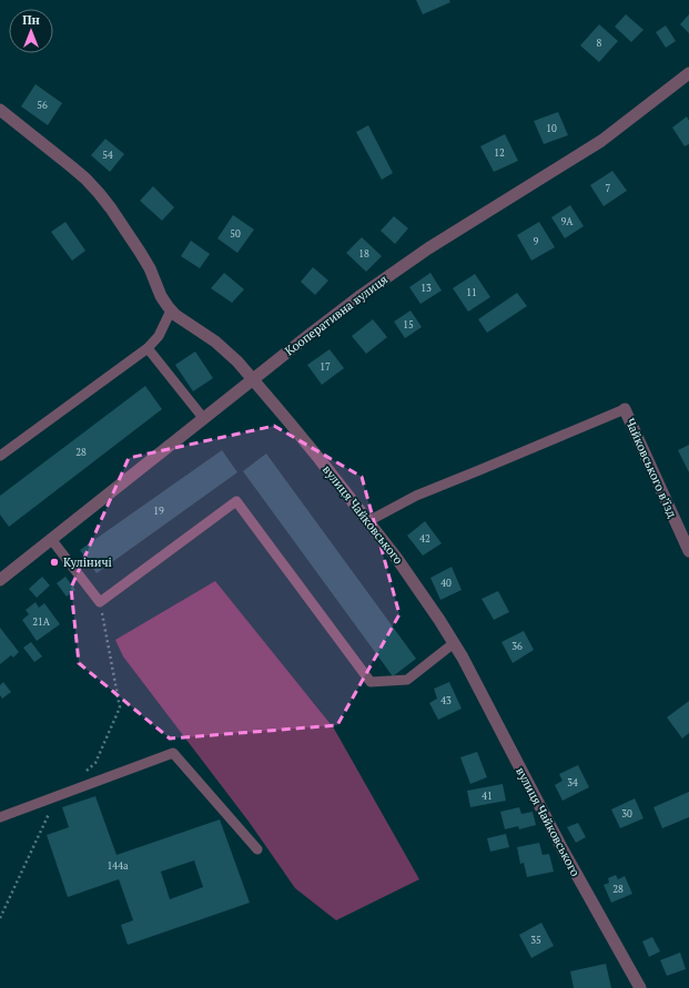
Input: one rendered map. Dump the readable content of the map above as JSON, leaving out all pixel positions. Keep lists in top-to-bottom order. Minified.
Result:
{"streets":{"street":["Кооперативна вулиця","Чайковського в’їзд","вулиця Чайковського"]},"crossings":[["Кооперативна вулиця","вулиця Чайковського"]],"places":["Куліничі"],"house_numbers":["8","56","10","12","54","7","9А","50","9","18","13","11","15","17","28","19","42","40","21А","36","43","34","41","30","144а","28","35"],"north":"top"}
